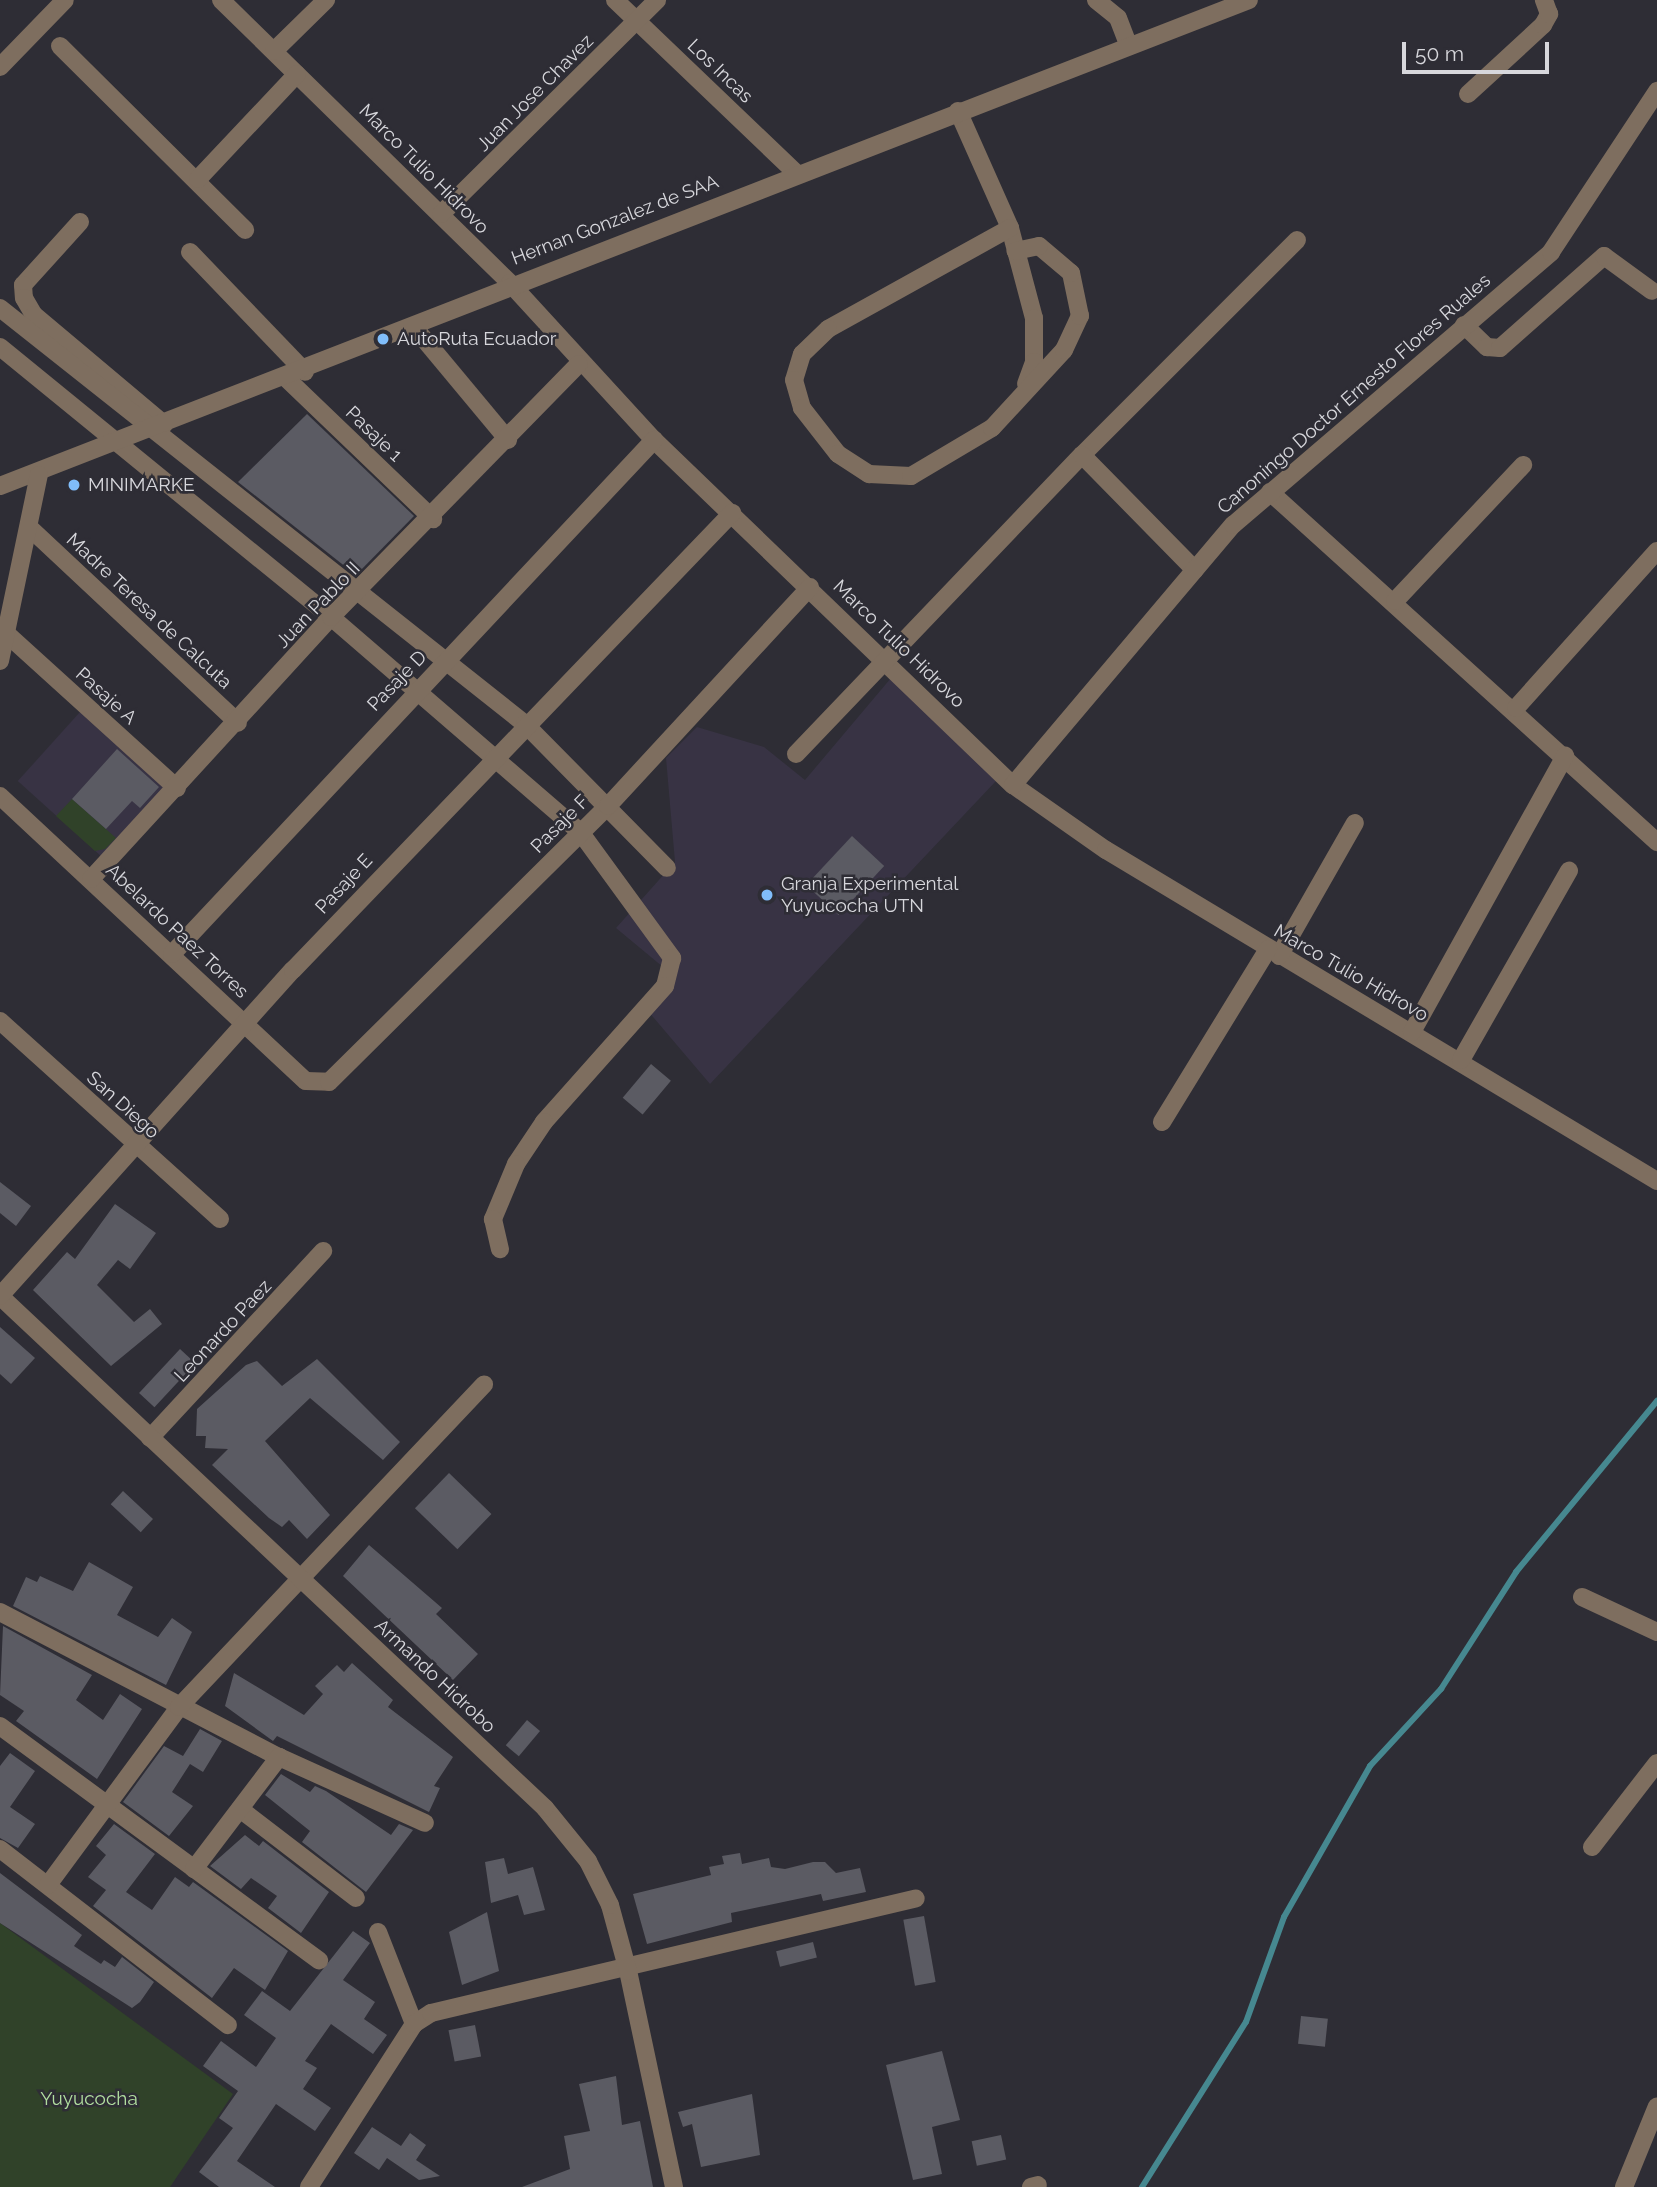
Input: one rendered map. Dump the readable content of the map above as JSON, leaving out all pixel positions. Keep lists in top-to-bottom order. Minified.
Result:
{"streets":{"street":["Los Incas","Juan Jose Chavez","Marco Tulio Hidrovo","Hernan Gonzalez de SAA","Canoningo Doctor Ernesto Flores Ruales","Pasaje 1","Juan Pablo II","Madre Teresa de Calcuta","Pasaje D","Pasaje A","Pasaje F","Pasaje E","Abelardo Paez Torres","San Diego","Leonardo Paez","Armando Hidrobo"]},"crossings":[["Los Incas","Juan Jose Chavez"],["Los Incas","Hernan Gonzalez de SAA"],["Juan Jose Chavez","Marco Tulio Hidrovo"],["Marco Tulio Hidrovo","Hernan Gonzalez de SAA"],["Marco Tulio Hidrovo","Canoningo Doctor Ernesto Flores Ruales"],["Marco Tulio Hidrovo","Juan Pablo II"],["Marco Tulio Hidrovo","Pasaje D"],["Marco Tulio Hidrovo","Pasaje F"],["Marco Tulio Hidrovo","Pasaje E"],["Hernan Gonzalez de SAA","Pasaje 1"],["Pasaje 1","Juan Pablo II"],["Juan Pablo II","Madre Teresa de Calcuta"],["Juan Pablo II","Pasaje A"],["Juan Pablo II","Abelardo Paez Torres"],["Pasaje D","Abelardo Paez Torres"],["Pasaje F","Abelardo Paez Torres"],["Pasaje E","Abelardo Paez Torres"],["Pasaje E","San Diego"],["Pasaje E","Armando Hidrobo"],["Leonardo Paez","Armando Hidrobo"]],"parks":["Yuyucocha"],"places":["AutoRuta Ecuador","MINIMARKE","Granja Experimental Yuyucocha UTN"],"scale_bar":"50 m"}
